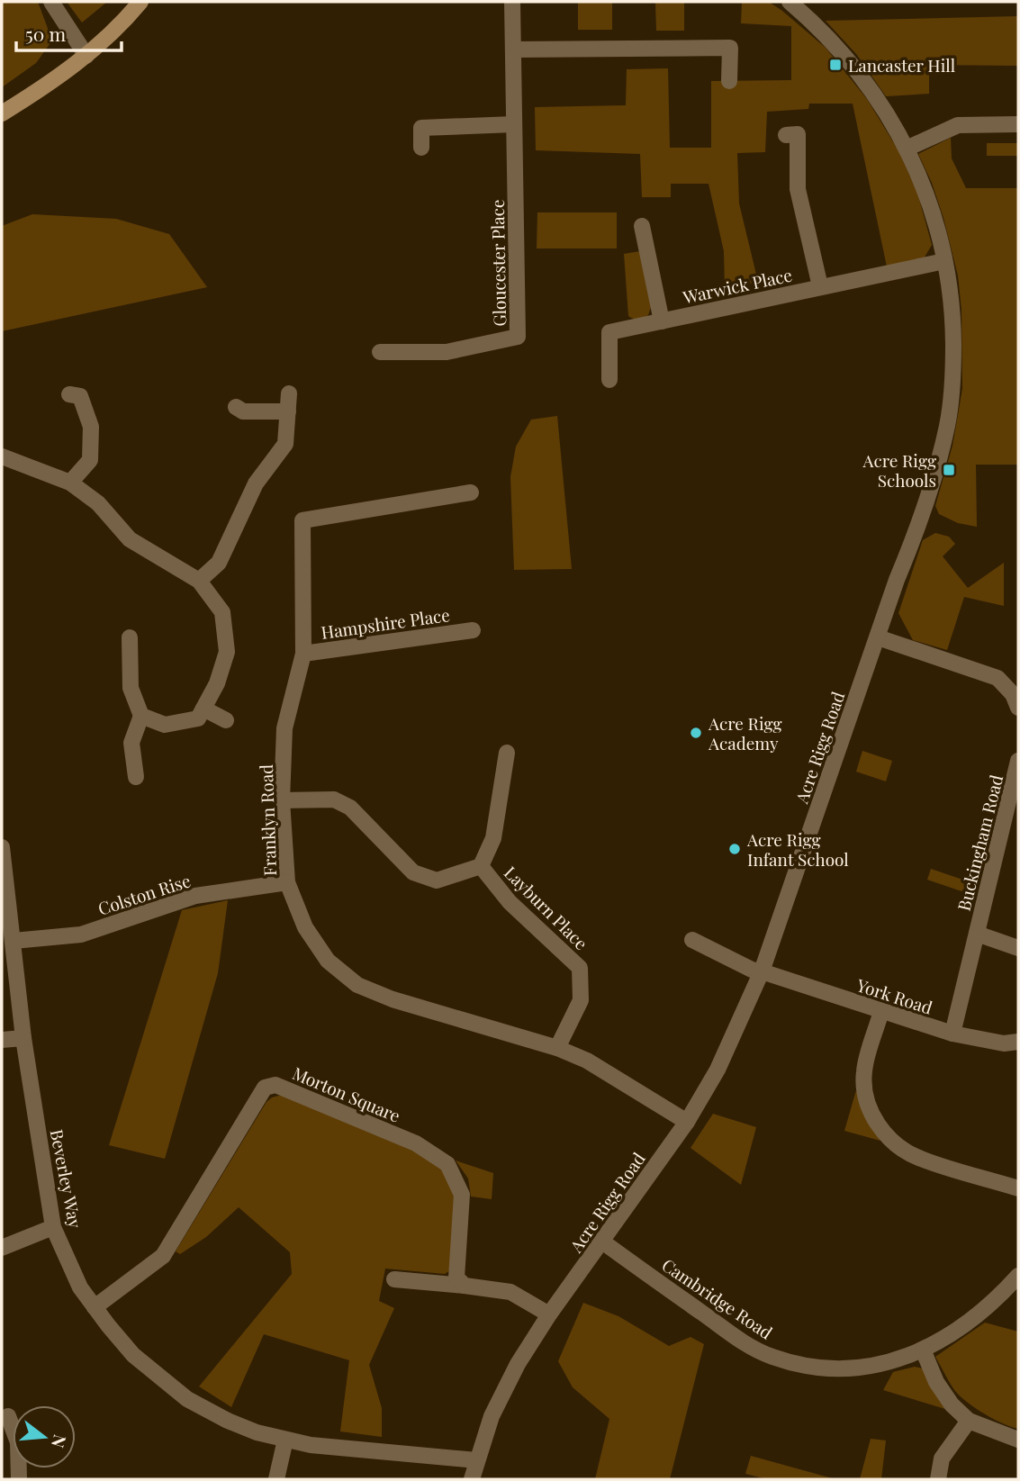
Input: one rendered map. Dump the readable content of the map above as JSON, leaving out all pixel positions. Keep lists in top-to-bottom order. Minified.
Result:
{"streets":{"street":["Gloucester Place","Warwick Place","Hampshire Place","Acre Rigg Road","Franklyn Road","Buckingham Road","Colston Rise","Layburn Place","York Road","Morton Square","Beverley Way","Cambridge Road"]},"crossings":[["Warwick Place","Acre Rigg Road"],["Hampshire Place","Franklyn Road"],["Acre Rigg Road","Franklyn Road"],["Acre Rigg Road","York Road"],["Acre Rigg Road","Beverley Way"],["Acre Rigg Road","Cambridge Road"],["Franklyn Road","Colston Rise"],["Franklyn Road","Layburn Place"],["Buckingham Road","York Road"],["Colston Rise","Beverley Way"],["Morton Square","Beverley Way"]],"places":{"transit":["Lancaster Hill","Acre Rigg Schools"],"other":["Acre Rigg Academy","Acre Rigg Infant School"]},"scale_bar":"50 m","north":"right"}
